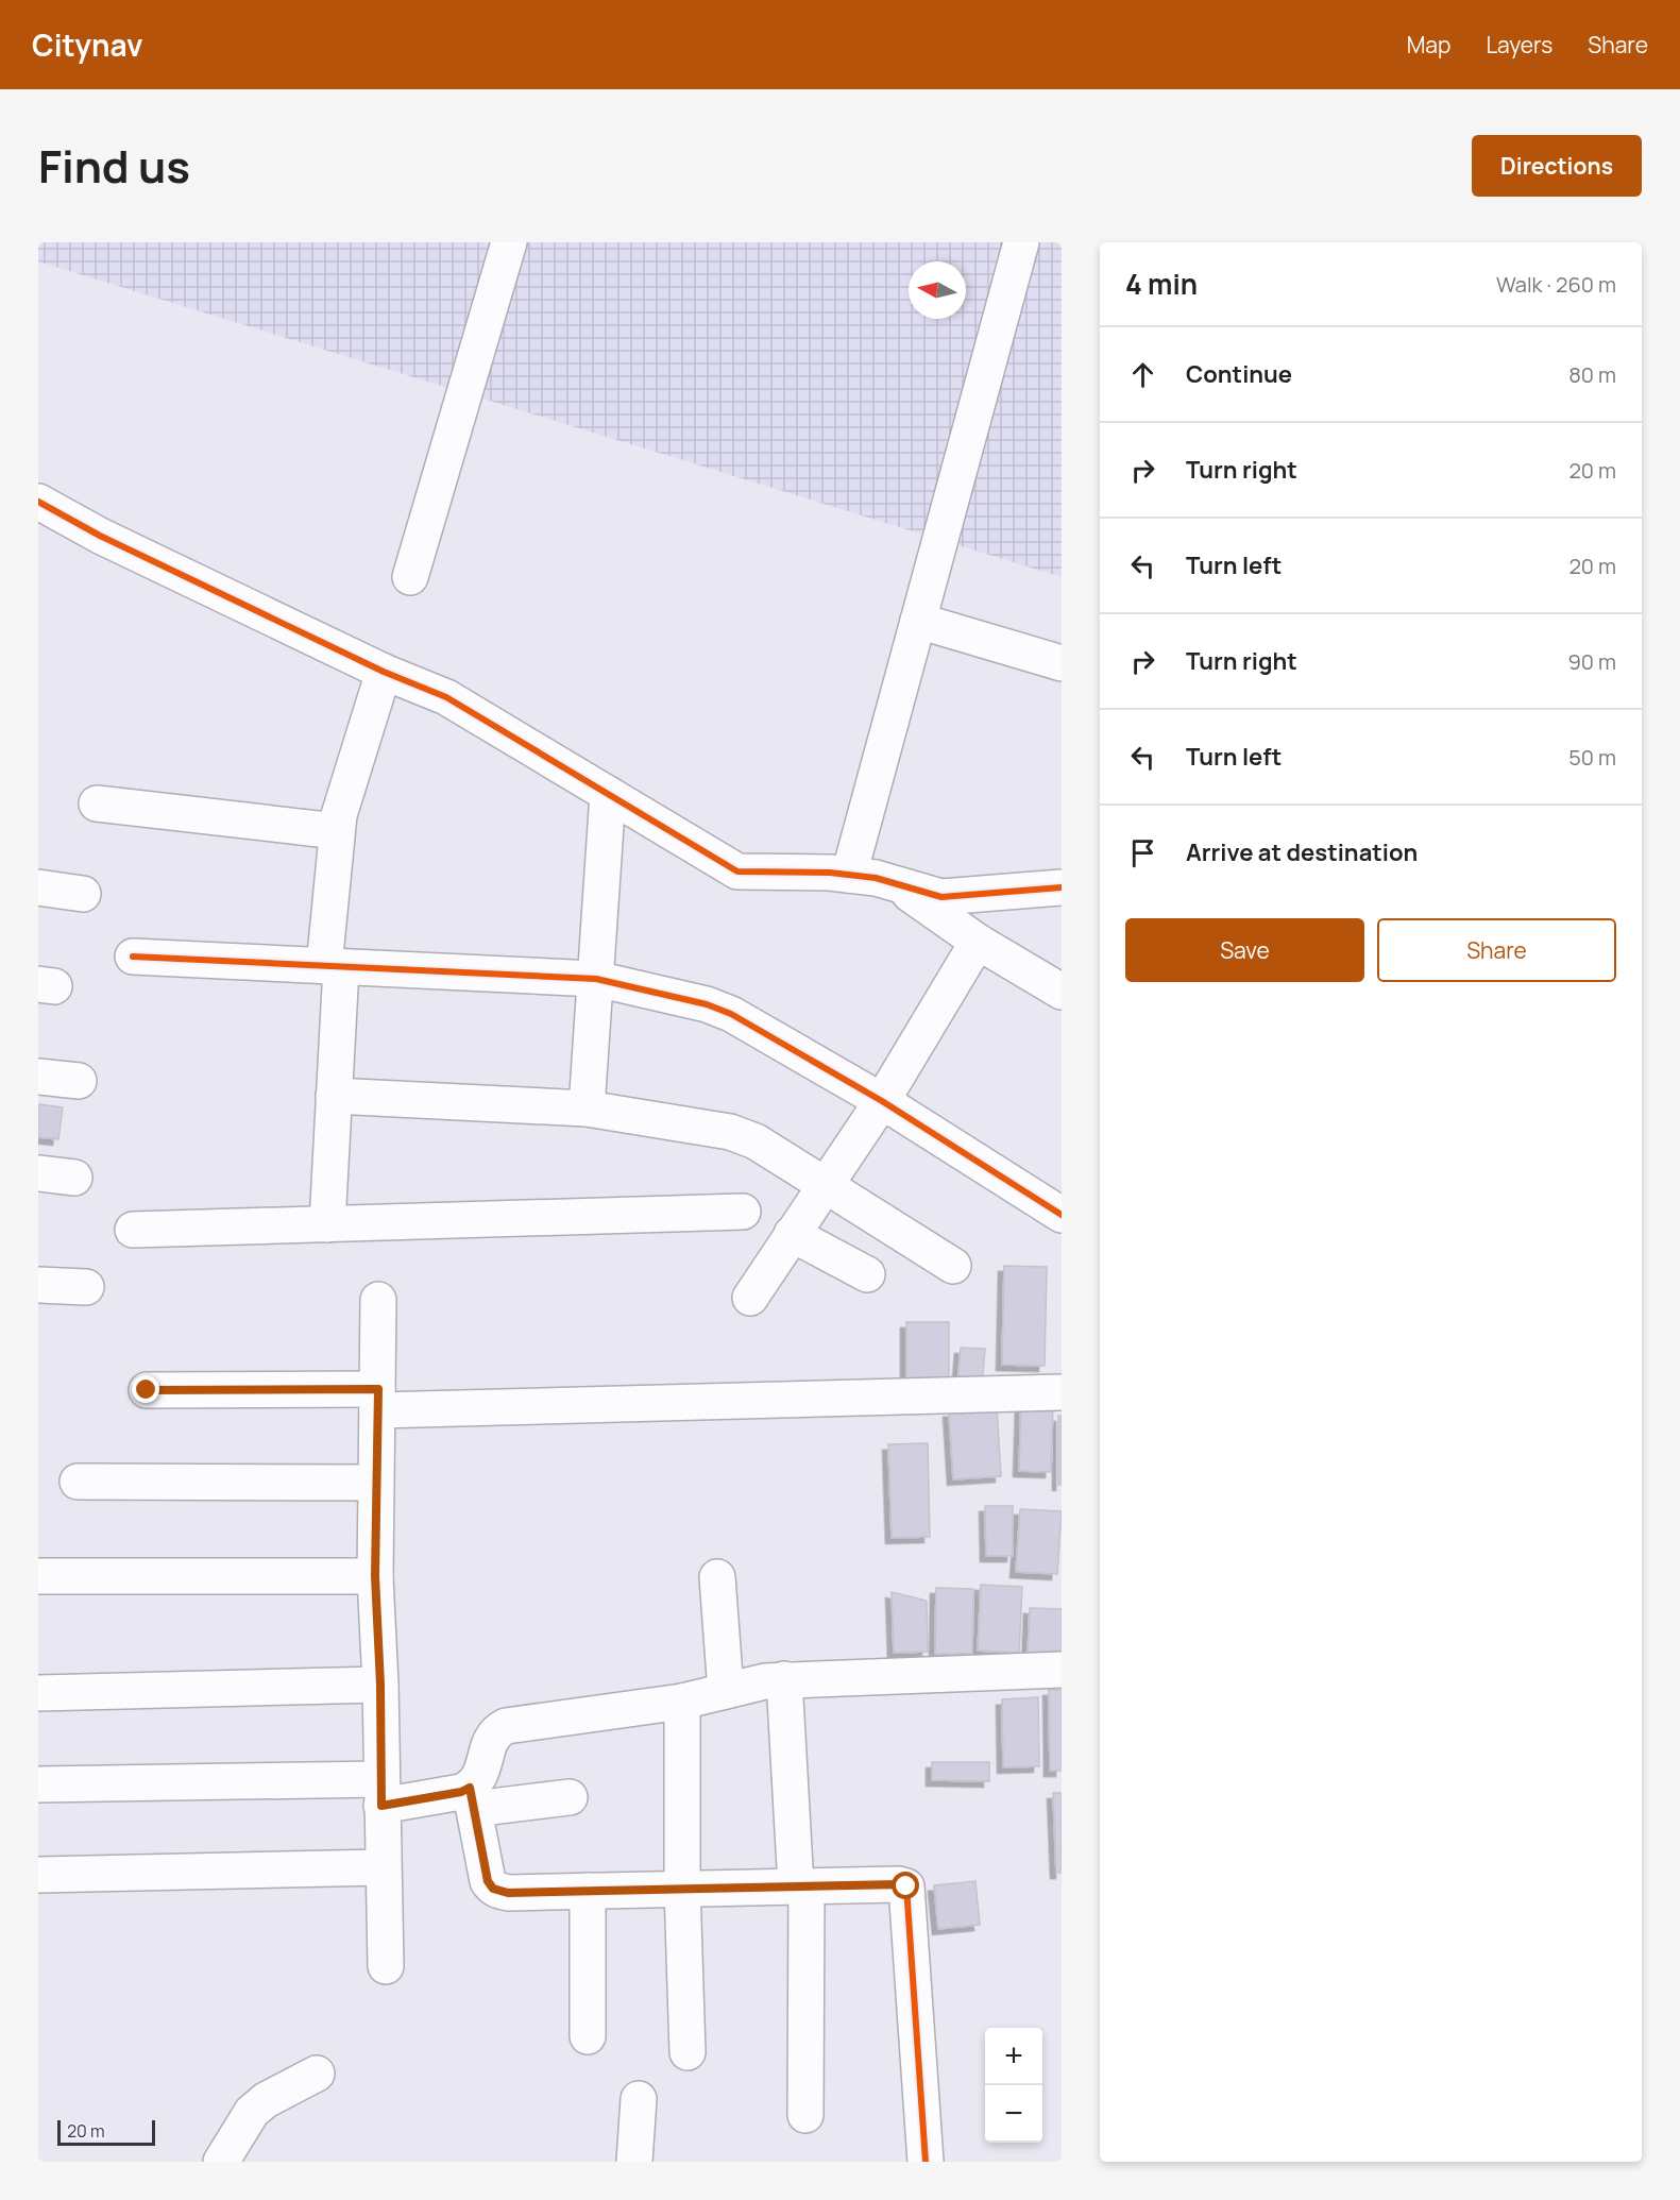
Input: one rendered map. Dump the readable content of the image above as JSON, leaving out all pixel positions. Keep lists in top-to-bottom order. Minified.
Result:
{"scale_bar":"20 m","north":"left","page":{"header":"Citynav","nav":["Map","Layers","Share"],"title":"Find us","buttons":["Directions",["Save","Share"]],"heading":["4 min","Walk · 260 m"],"list":[["Continue","80 m"],["Turn right","20 m"],["Turn left","20 m"],["Turn right","90 m"],["Turn left","50 m"],"Arrive at destination"],"map_buttons":["+","−"],"scale":"20 m"}}
